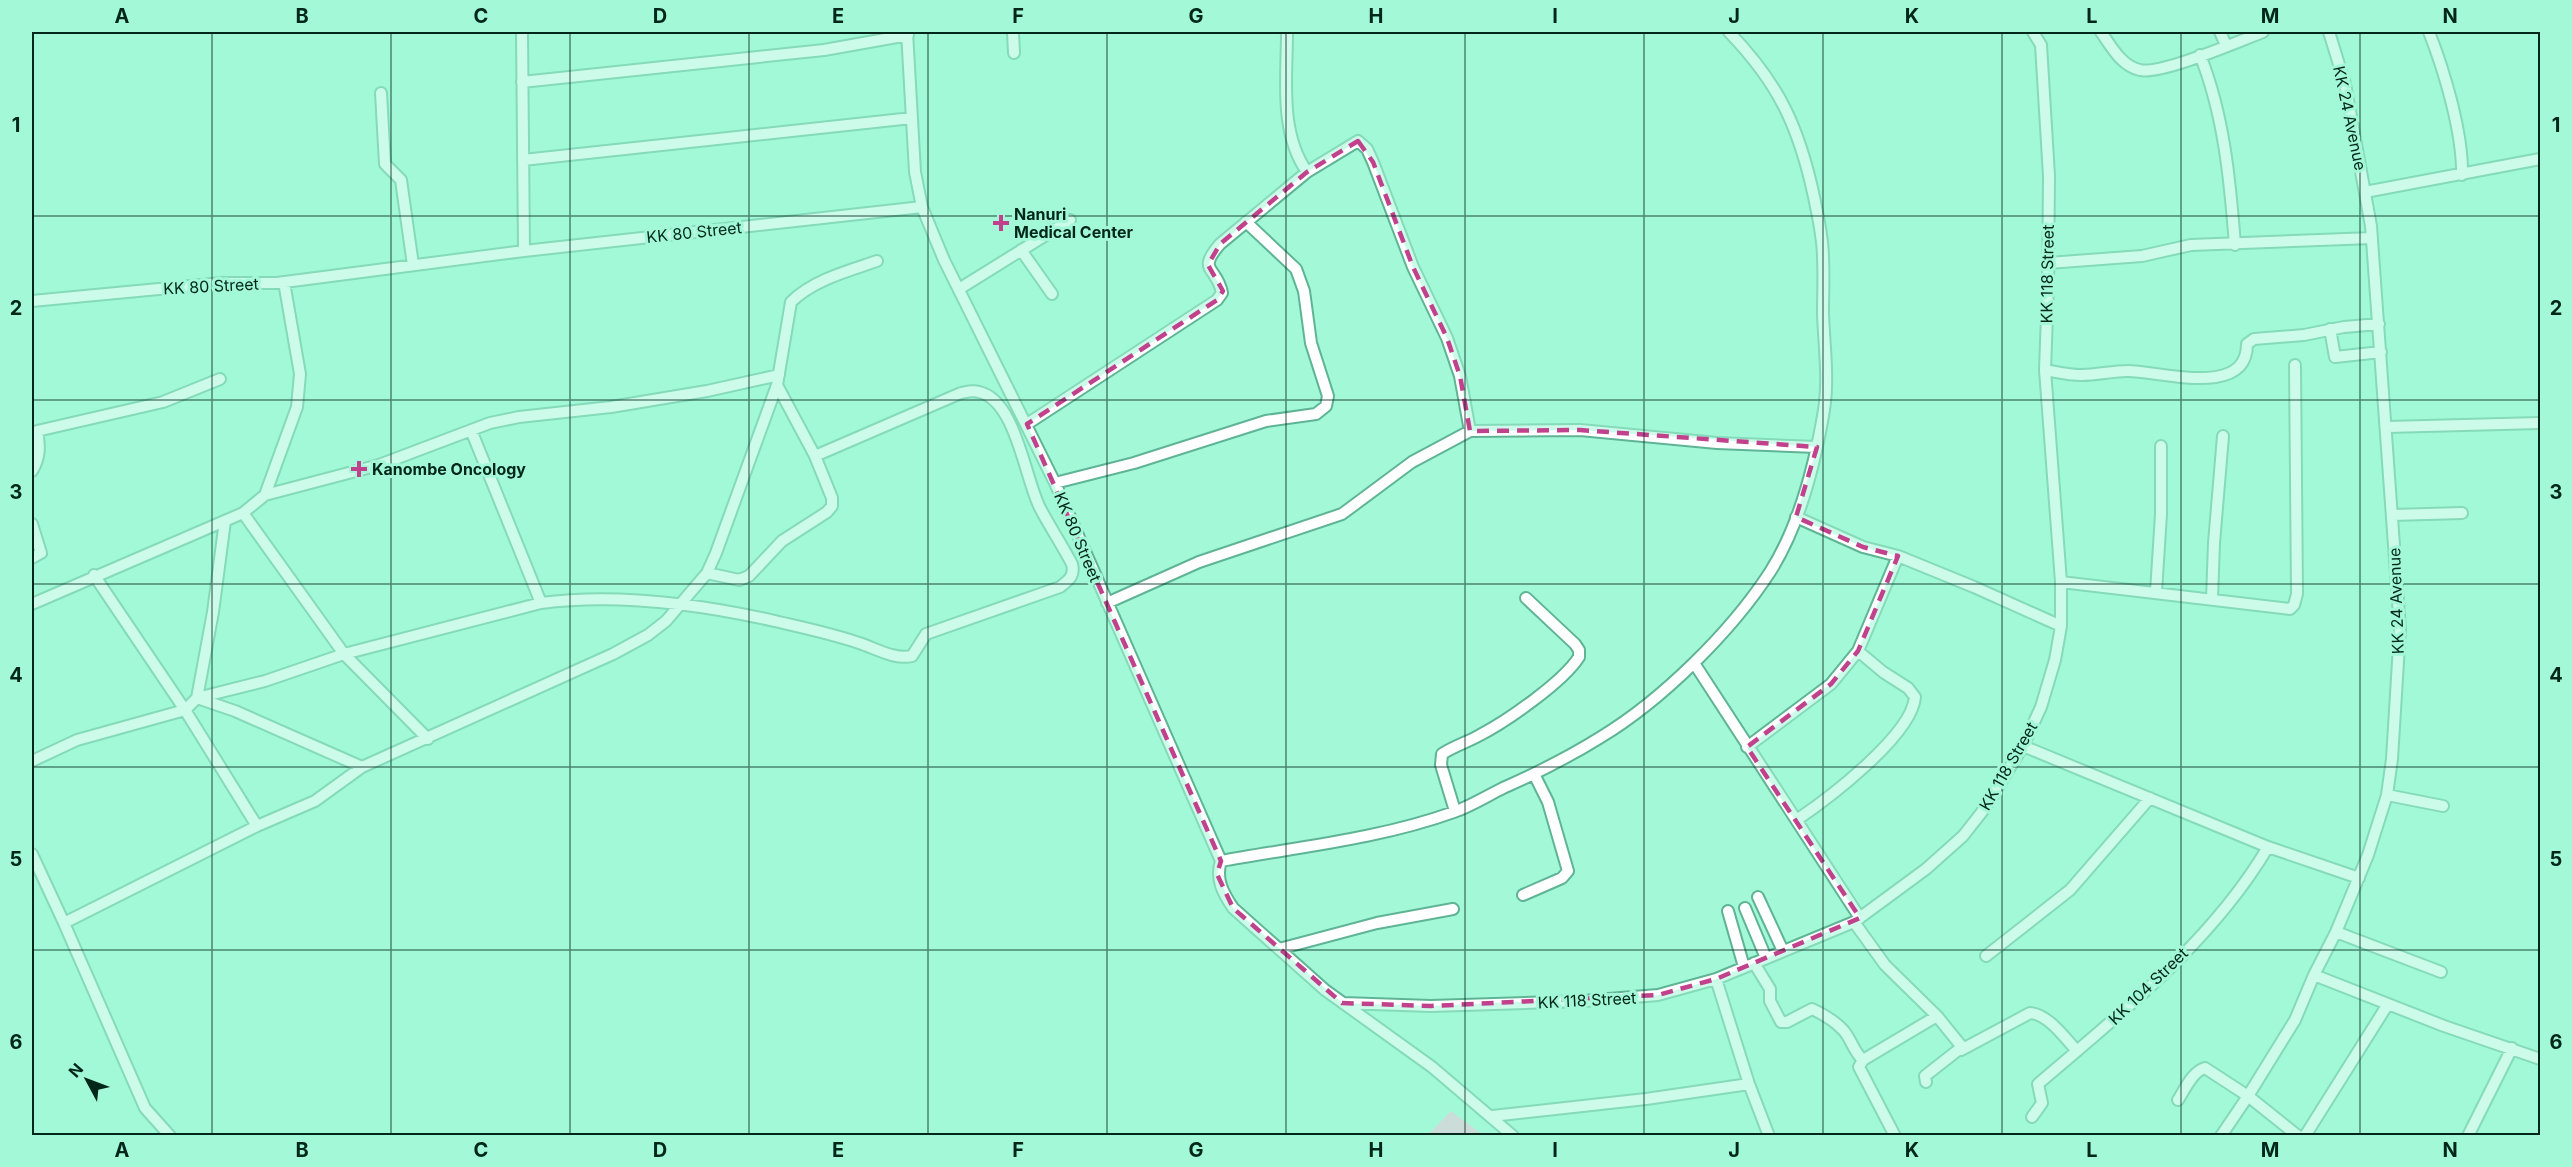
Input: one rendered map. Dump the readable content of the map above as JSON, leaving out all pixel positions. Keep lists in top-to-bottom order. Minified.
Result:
{"streets":{"street":["KK 24 Avenue","KK 80 Street","KK 118 Street","KK 104 Street"]},"places":{"health":["Nanuri Medical Center","Kanombe Oncology"]},"north":"top left","grid":{"columns":["A","B","C","D","E","F","G","H","I","J","K","L","M","N"],"rows":["1","2","3","4","5","6"]}}
